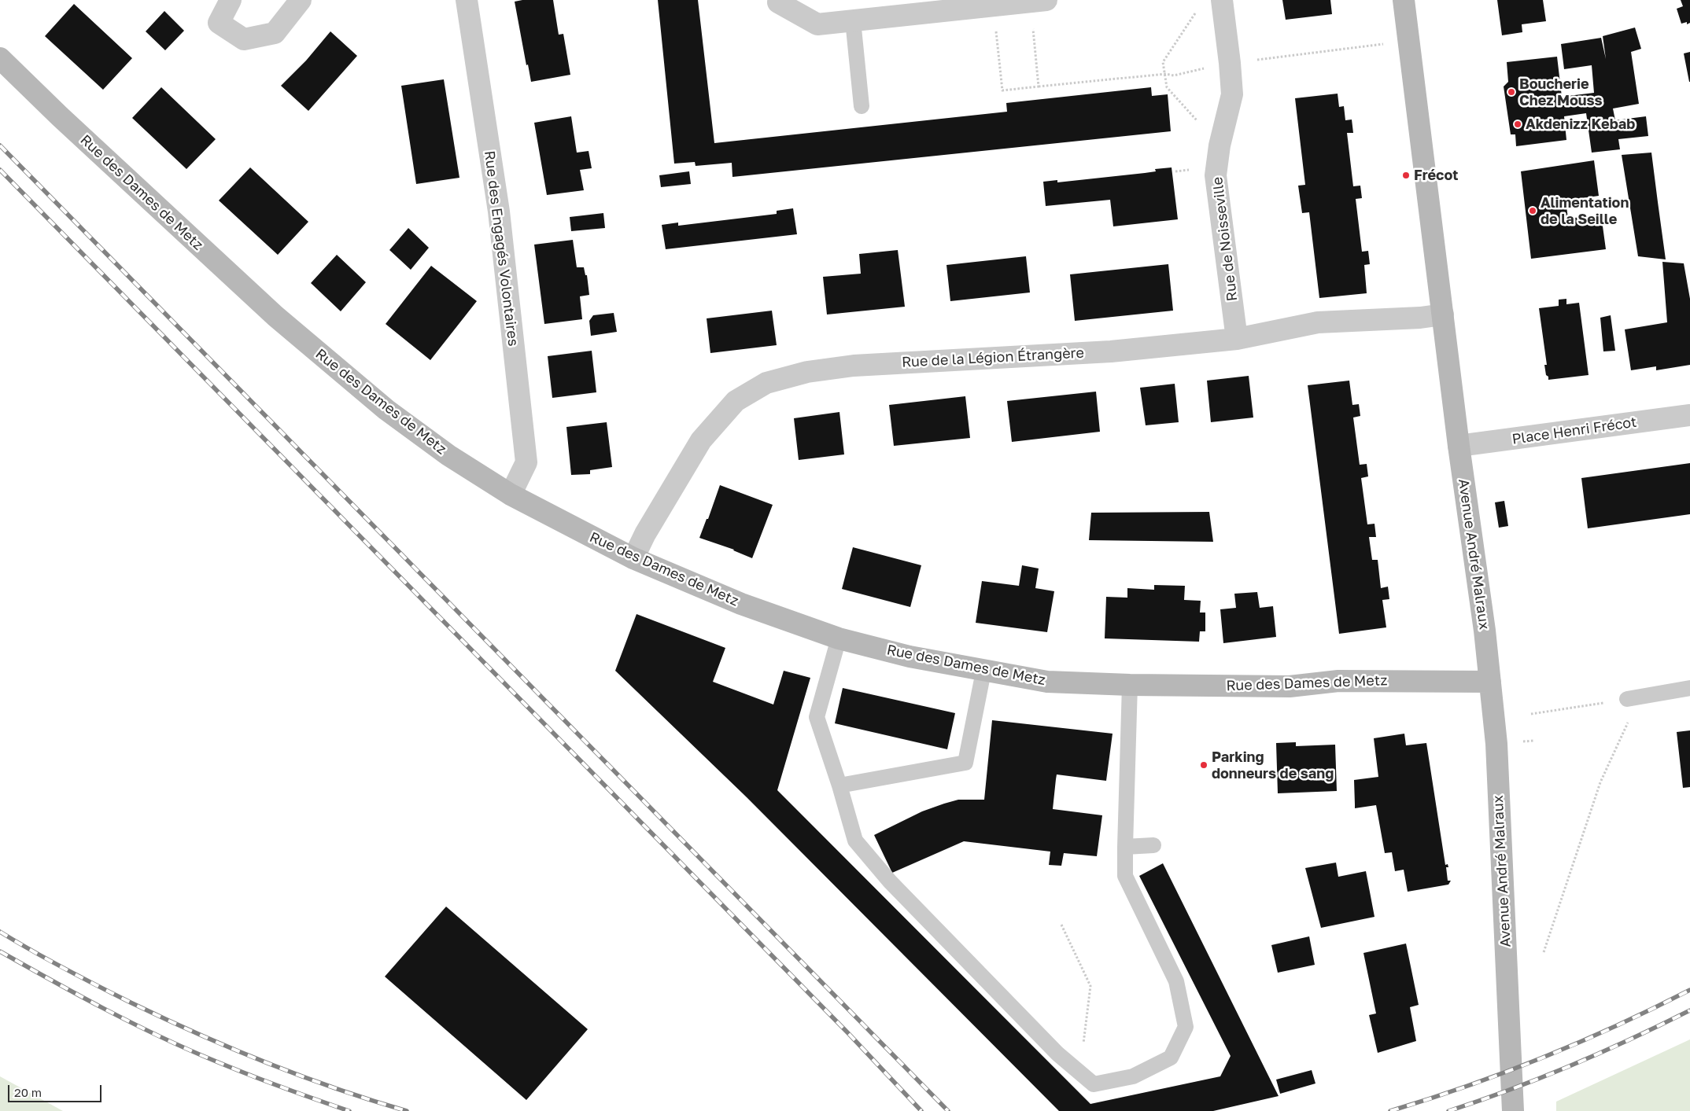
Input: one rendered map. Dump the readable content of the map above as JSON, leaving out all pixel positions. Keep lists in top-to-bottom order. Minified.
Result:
{"streets":{"street":["Rue des Dames de Metz","Rue de Noisseville","Rue des Engagés Volontaires","Rue de la Légion Étrangère","Place Henri Frécot","Avenue André Malraux"]},"crossings":[["Rue des Dames de Metz","Rue des Engagés Volontaires"],["Rue des Dames de Metz","Rue de la Légion Étrangère"],["Rue des Dames de Metz","Avenue André Malraux"],["Rue de Noisseville","Rue de la Légion Étrangère"],["Rue de la Légion Étrangère","Avenue André Malraux"],["Place Henri Frécot","Avenue André Malraux"]],"places":["Boucherie Chez Mouss","Akdenizz Kebab","Frécot","Alimentation de la Seille","Parking donneurs de sang"],"scale_bar":"20 m"}
